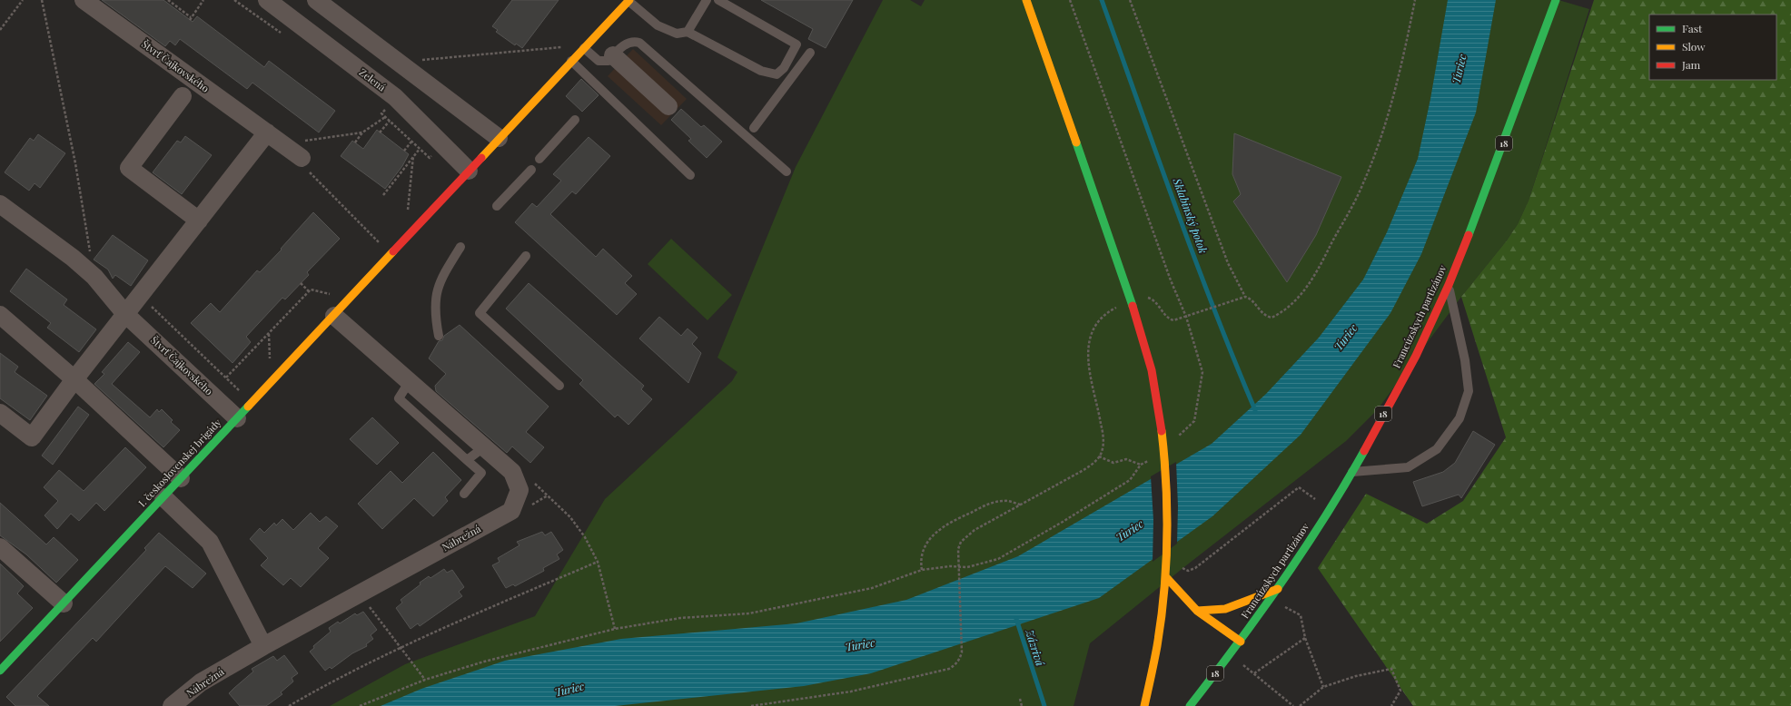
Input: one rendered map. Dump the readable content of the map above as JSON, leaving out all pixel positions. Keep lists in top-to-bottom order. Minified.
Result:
{"streets":{"street":["Štvrť Čajkovského","Zelená","18","Francúzskych partizánov","I. československej brigády","Nábrežná"]},"crossings":[["Štvrť Čajkovského","I. československej brigády"],["Zelená","I. československej brigády"],["I. československej brigády","Nábrežná"]],"water":["Turiec","Sklabinský potok","Zázrivá"],"legend":["Fast","Slow","Jam"]}
